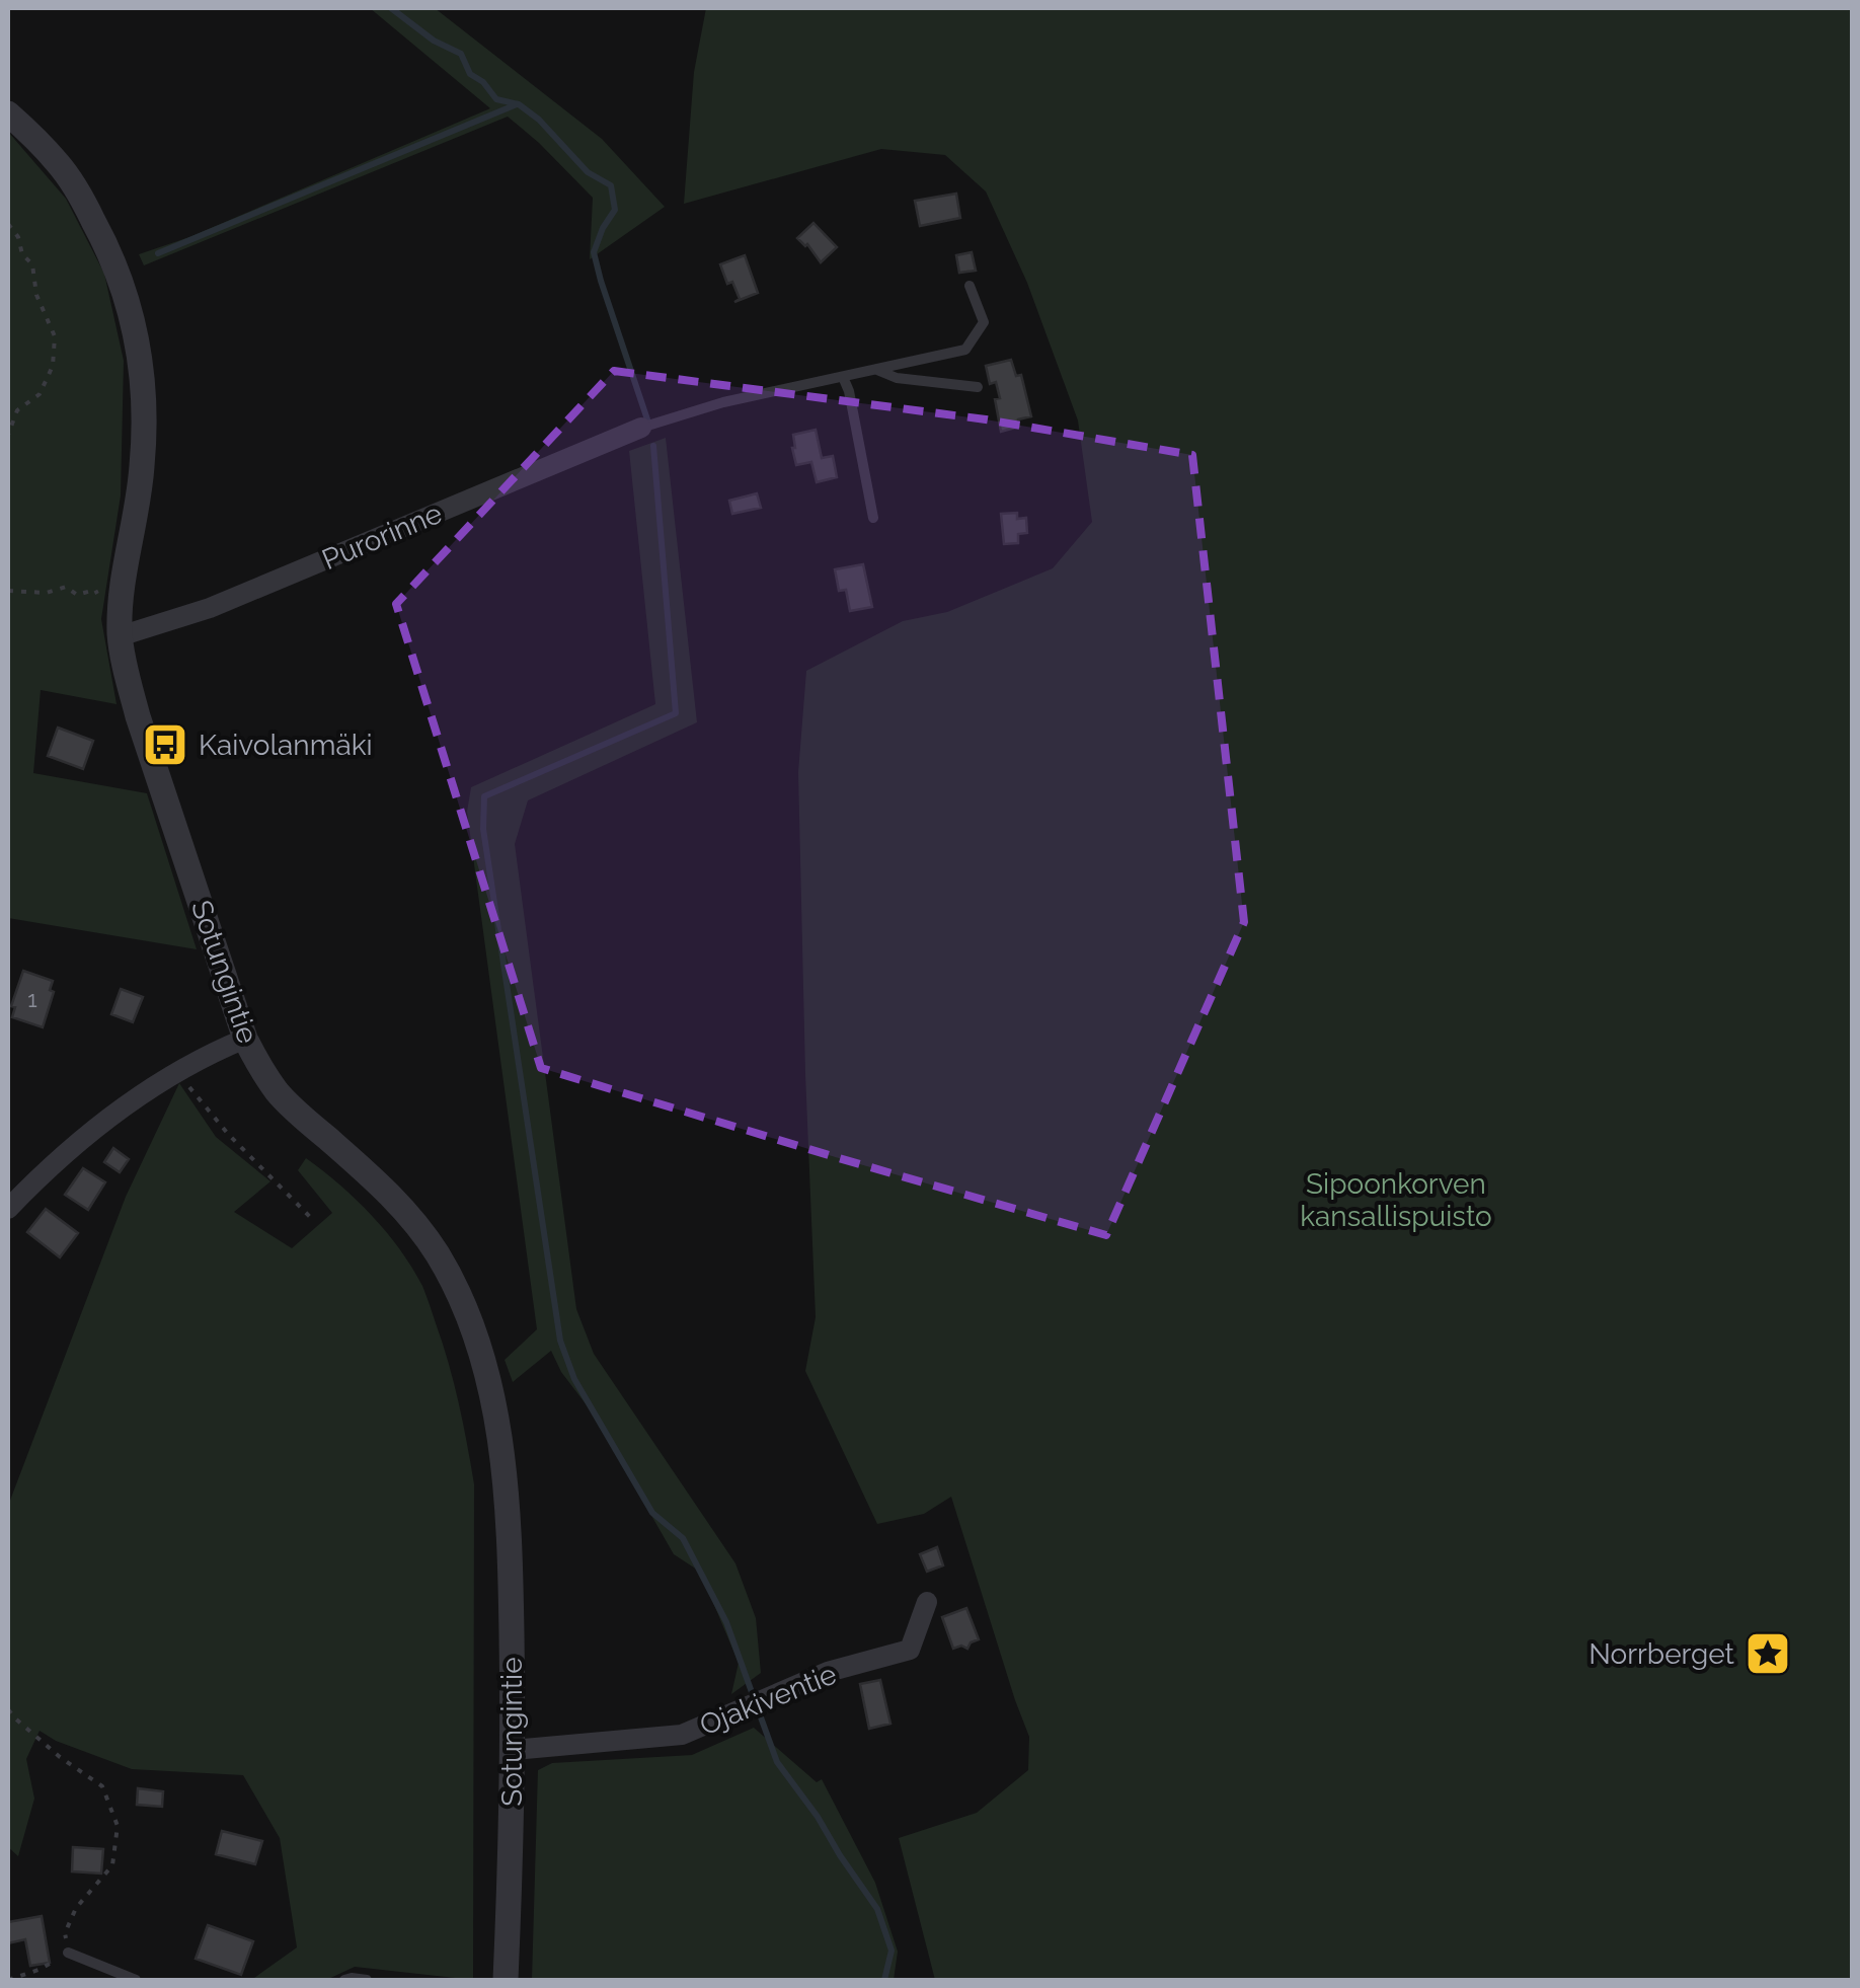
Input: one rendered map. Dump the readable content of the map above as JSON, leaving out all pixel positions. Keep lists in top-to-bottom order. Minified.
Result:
{"streets":{"street":["Purorinne","Sotungintie","Ojakiventie"]},"crossings":[["Purorinne","Sotungintie"],["Sotungintie","Ojakiventie"]],"parks":["Sipoonkorven kansallispuisto"],"places":{"bus stop":["Kaivolanmäki"],"place":["Norrberget"]},"house_numbers":["1"]}
